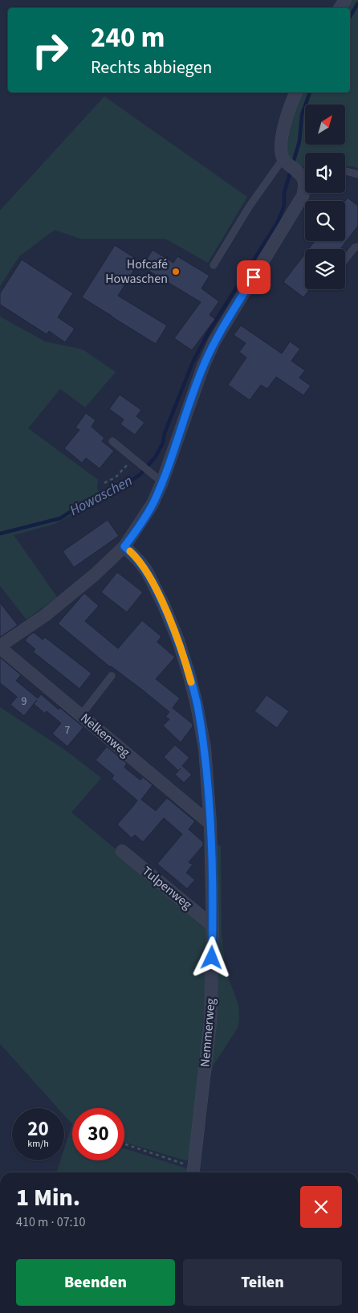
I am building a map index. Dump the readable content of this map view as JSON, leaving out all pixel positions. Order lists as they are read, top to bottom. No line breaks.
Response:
{"streets":{"street":["Nelkenweg","Tulpenweg","Nemmerweg"]},"crossings":[["Nelkenweg","Nemmerweg"],["Tulpenweg","Nemmerweg"]],"water":["Howaschen"],"places":["Hofcafé Howaschen"],"house_numbers":["9","7"],"north":"top right","page":{"turn":["240 m","Rechts abbiegen"],"speed":"20 km/h","limit":"30","heading":["1 Min.","410 m · 07:10"],"buttons":["Beenden","Teilen"]}}
